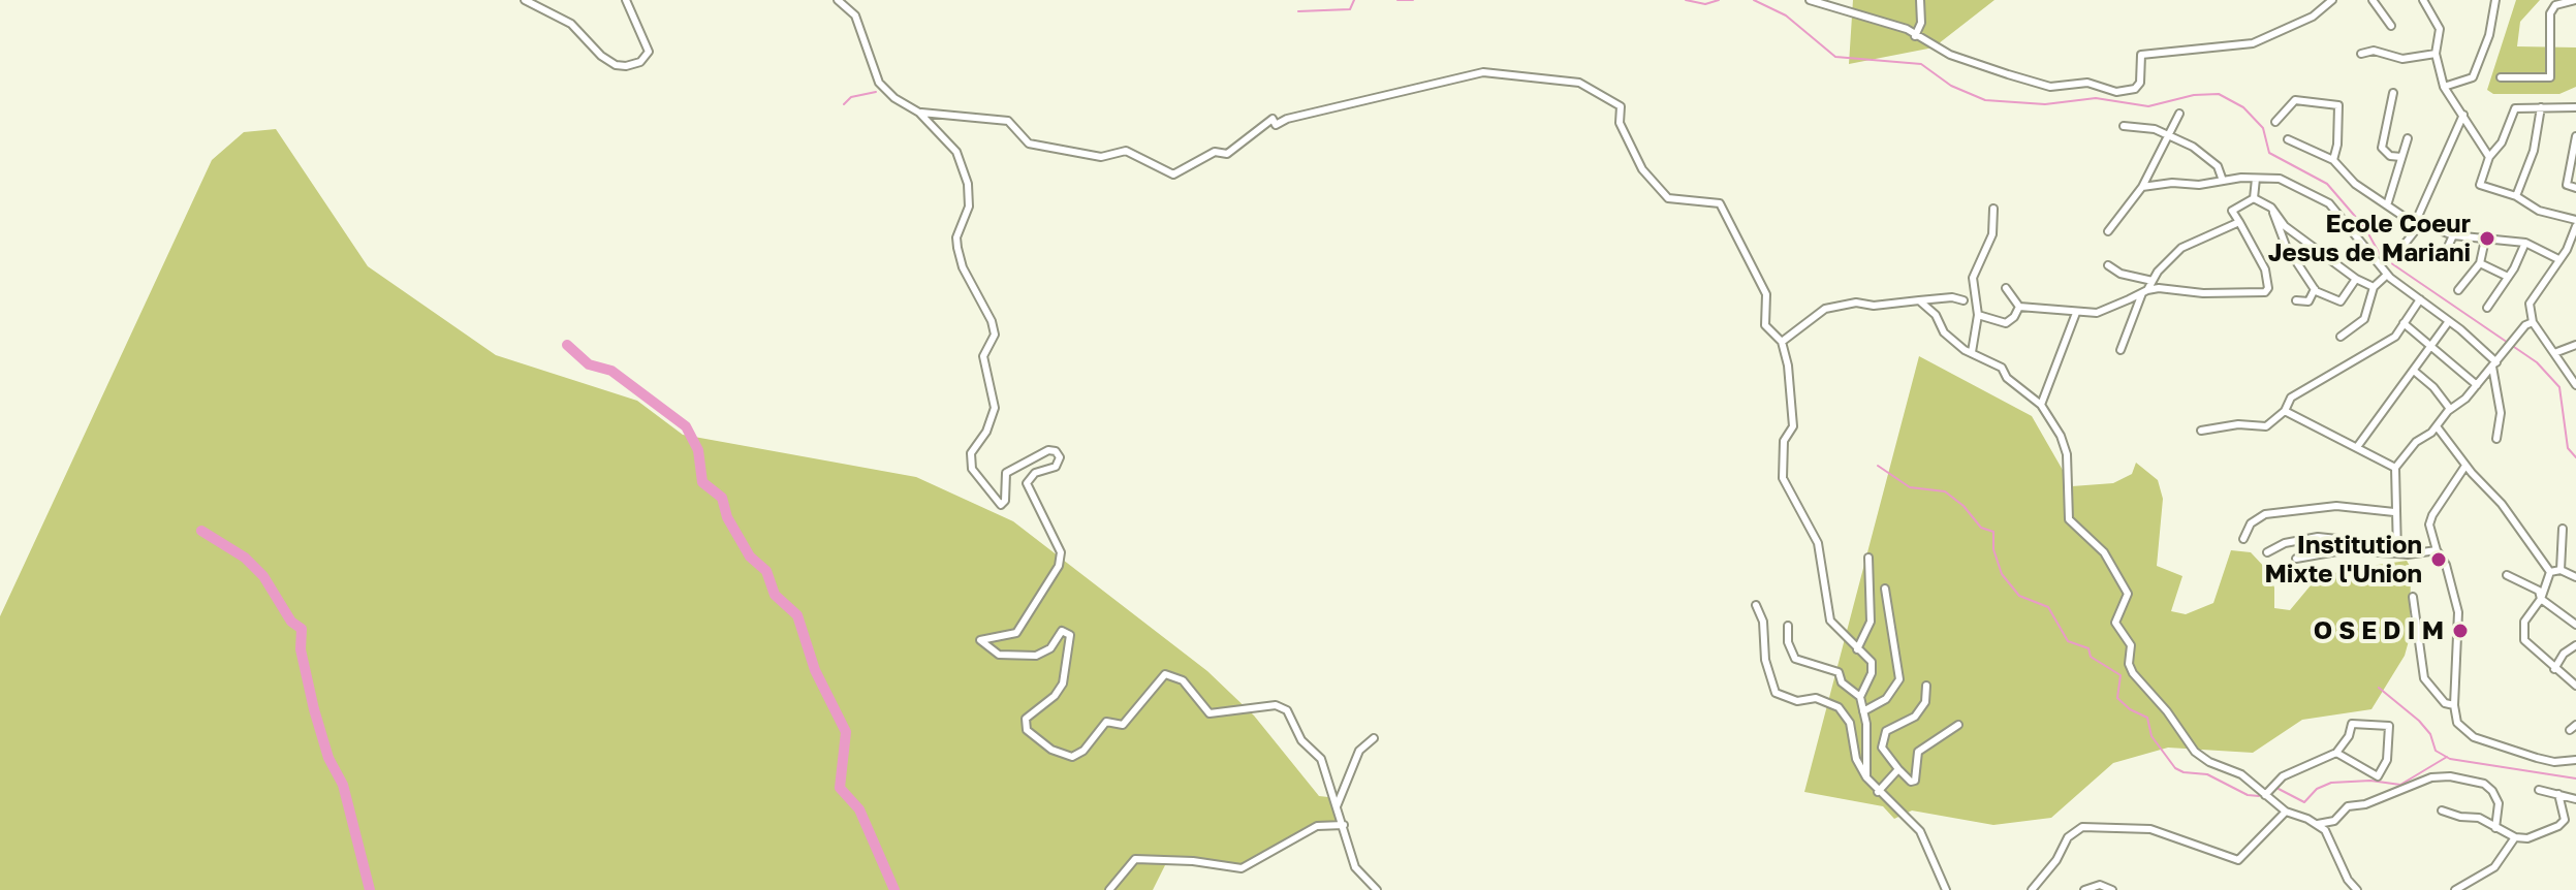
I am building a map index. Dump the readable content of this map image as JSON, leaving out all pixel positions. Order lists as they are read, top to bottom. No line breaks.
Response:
{"places":["Ecole Coeur Jesus de Mariani","Institution Mixte l'Union","O S E D I M"]}
